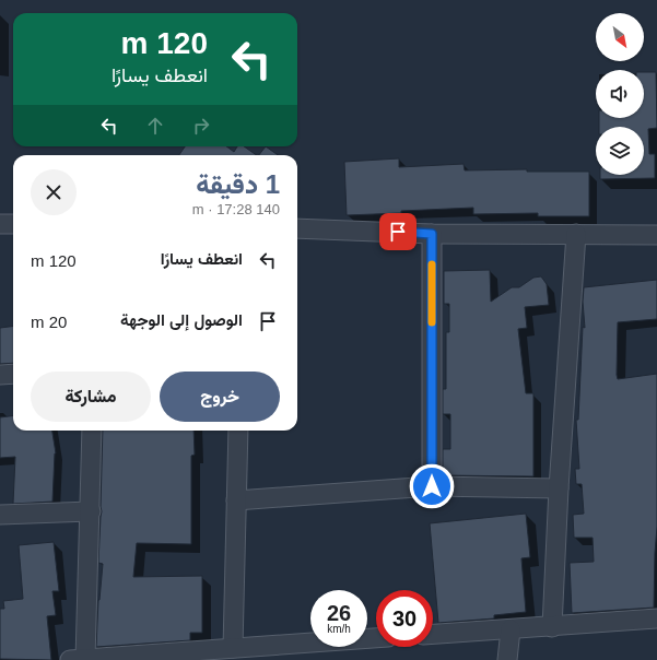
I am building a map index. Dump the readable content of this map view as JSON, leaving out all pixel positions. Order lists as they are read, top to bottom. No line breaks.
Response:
{"north":"bottom right","page":{"turn":["120 m","انعطف يسارًا"],"heading":["1 دقيقة","140 m · 17:28"],"list":[{"name":"انعطف يسارًا","value":"120 m"},{"name":"الوصول إلى الوجهة","value":"20 m"}],"buttons":["خروج","مشاركة"],"speed":"26 km/h","limit":"30"}}
